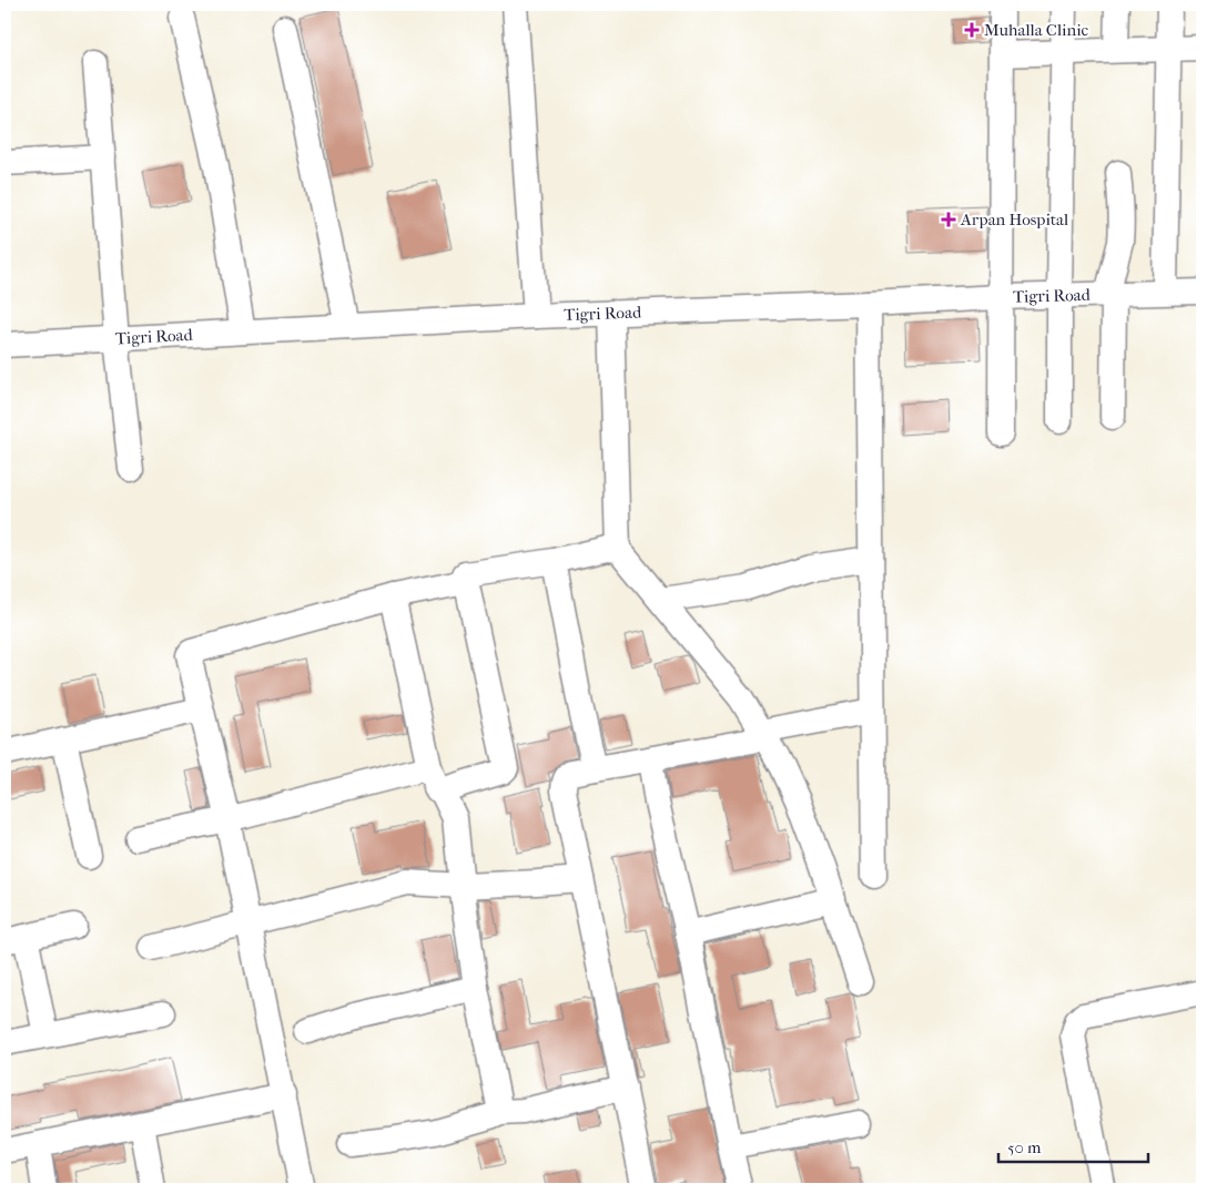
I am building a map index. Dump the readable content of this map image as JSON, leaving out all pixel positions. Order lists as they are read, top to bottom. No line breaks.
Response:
{"streets":{"street":["Tigri Road"]},"places":{"health":["Muhalla Clinic","Arpan Hospital"]},"scale_bar":"50 m"}
